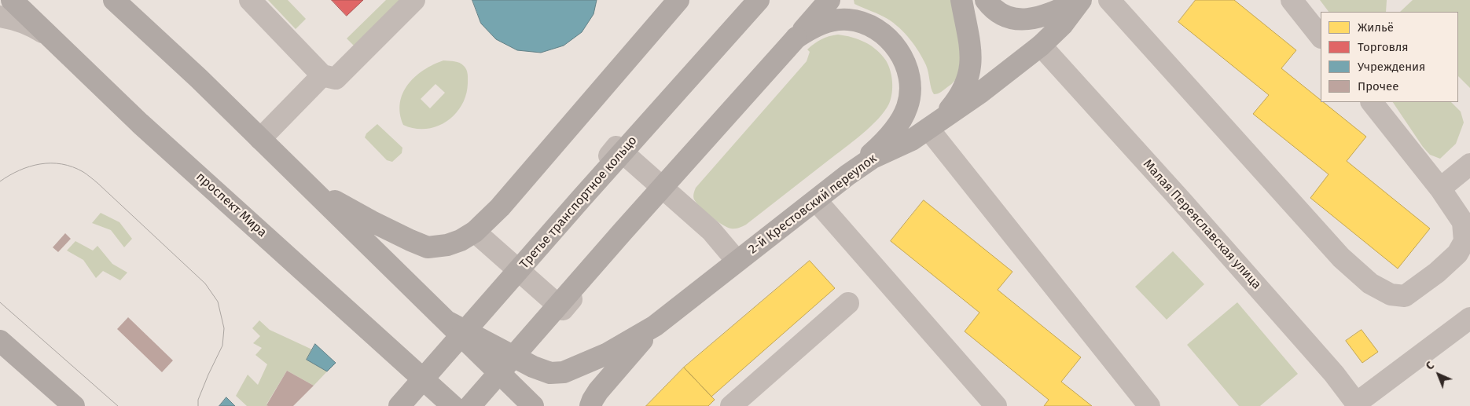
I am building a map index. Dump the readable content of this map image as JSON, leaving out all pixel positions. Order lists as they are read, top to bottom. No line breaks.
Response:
{"streets":{"main road":["Третье транспортное кольцо","2-й Крестовский переулок","проспект Мира"],"street":["Малая Переяславская улица"]},"crossings":[["2-й Крестовский переулок","Малая Переяславская улица"]],"legend":["Жильё","Торговля","Учреждения","Прочее"],"north":"top left"}
